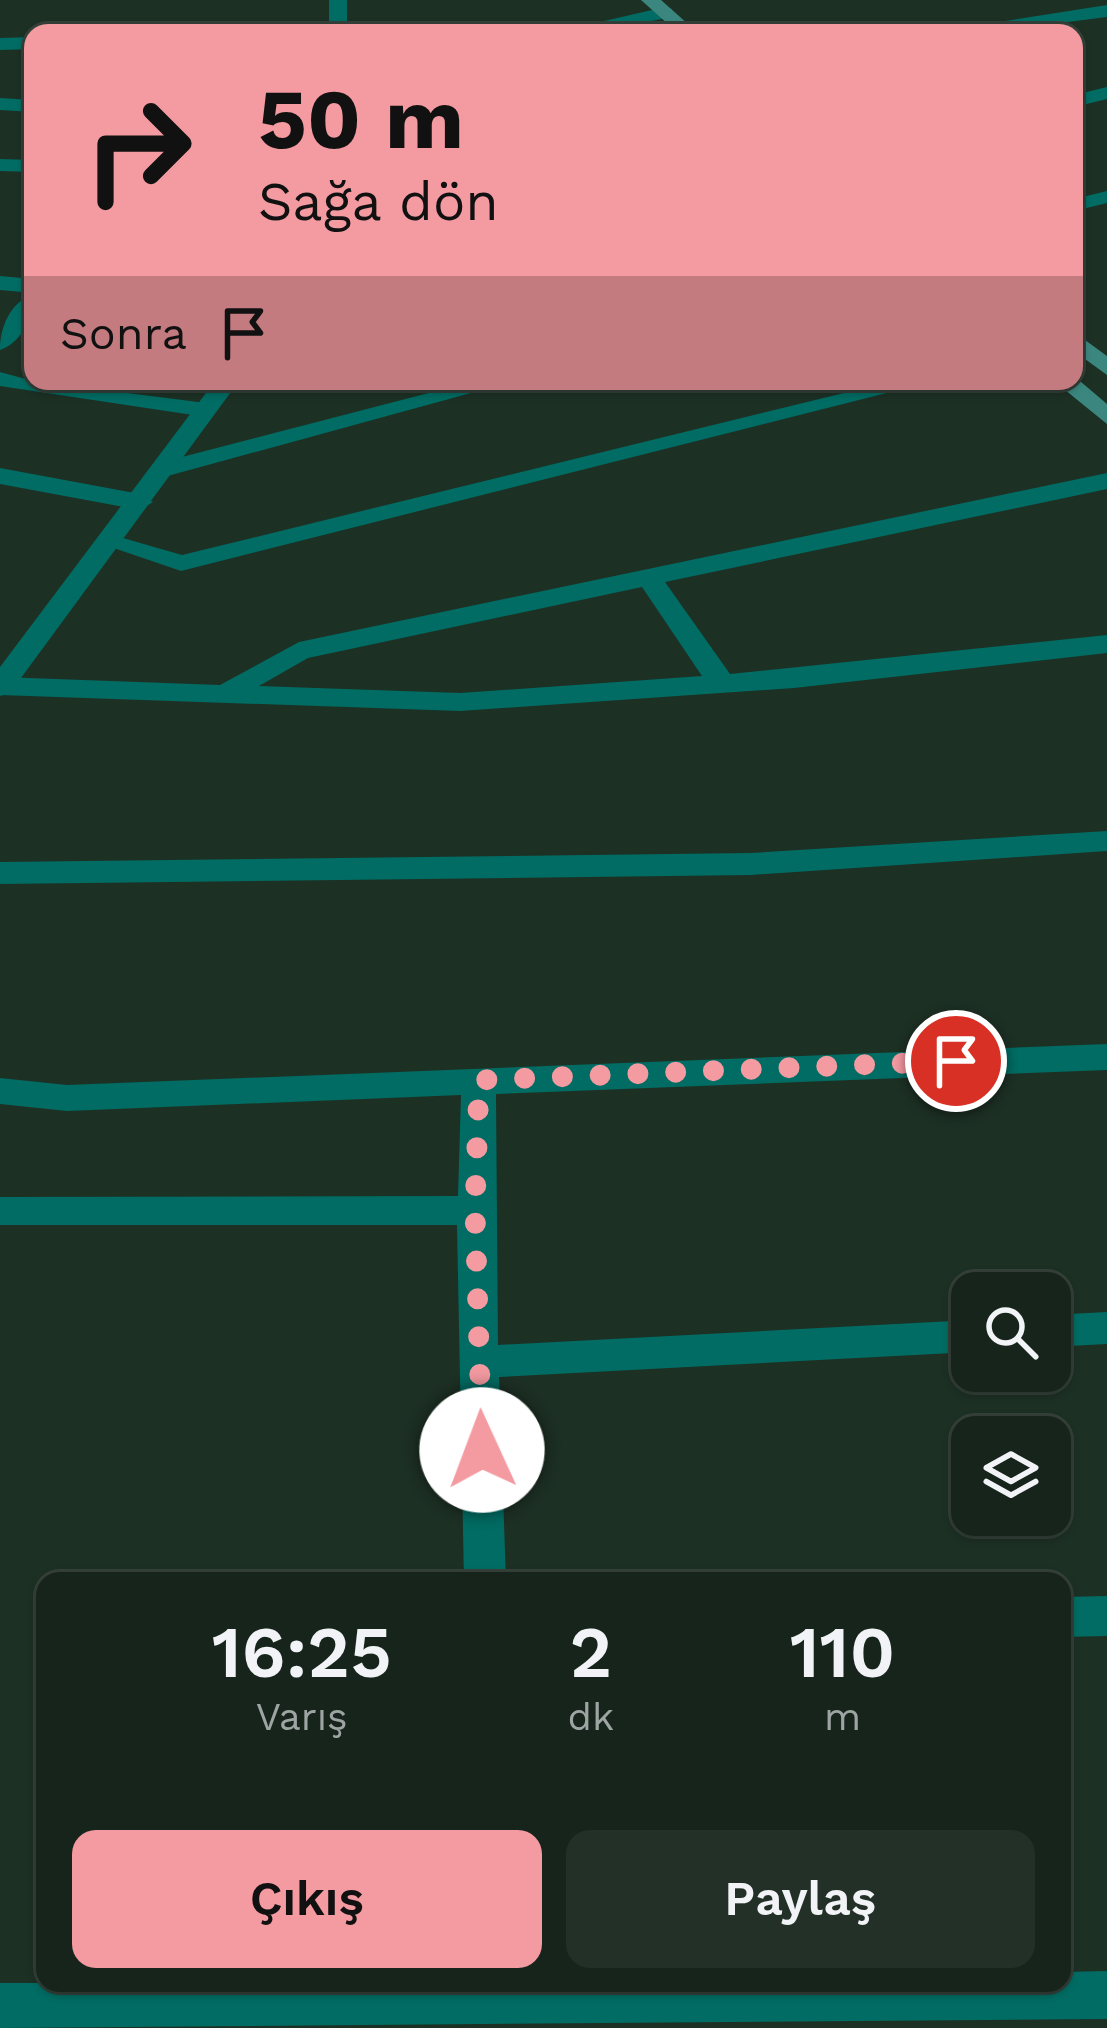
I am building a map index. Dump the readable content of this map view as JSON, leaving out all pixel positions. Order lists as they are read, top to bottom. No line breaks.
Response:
{"page":{"turn":["50 m","Sağa dön"],"then":"Sonra","eta":["16:25","Varış","2","dk","110","m"],"buttons":["Çıkış","Paylaş"]}}
